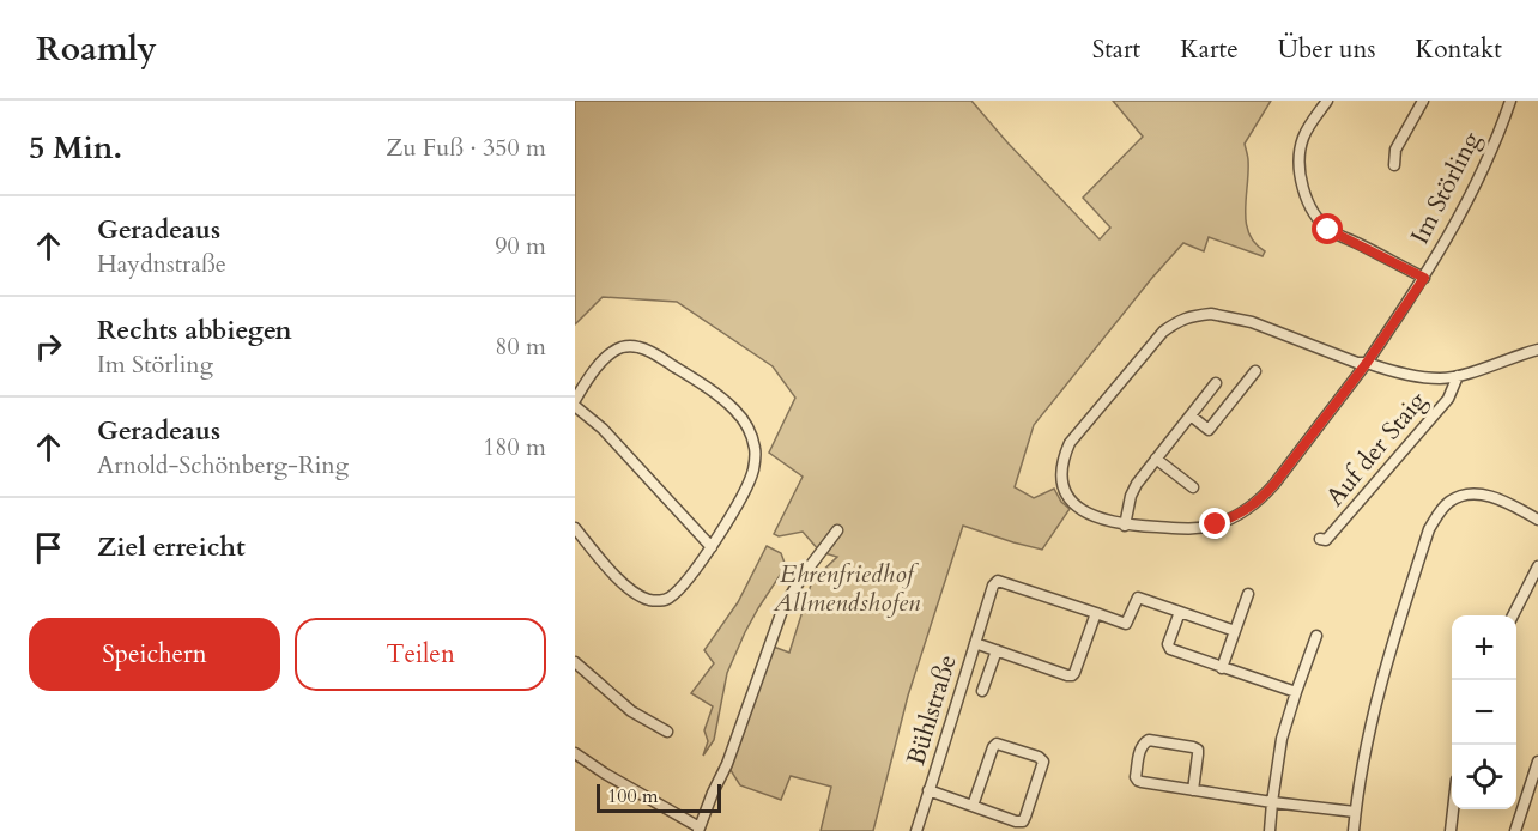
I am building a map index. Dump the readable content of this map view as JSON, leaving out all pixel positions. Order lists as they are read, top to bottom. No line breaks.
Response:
{"streets":{"street":["Im Störling","Auf der Staig","Bühlstraße"]},"crossings":[["Im Störling","Auf der Staig"]],"parks":["Ehrenfriedhof Allmendshofen"],"scale_bar":"100 m","page":{"header":"Roamly","nav":["Start","Karte","Über uns","Kontakt"],"heading":["5 Min.","Zu Fuß · 350 m"],"list":[["Geradeaus","Haydnstraße","90 m"],["Rechts abbiegen","Im Störling","80 m"],["Geradeaus","Arnold-Schönberg-Ring","180 m"],"Ziel erreicht"],"buttons":["Speichern","Teilen"],"map_buttons":["+","−"],"scale":"100 m"}}
